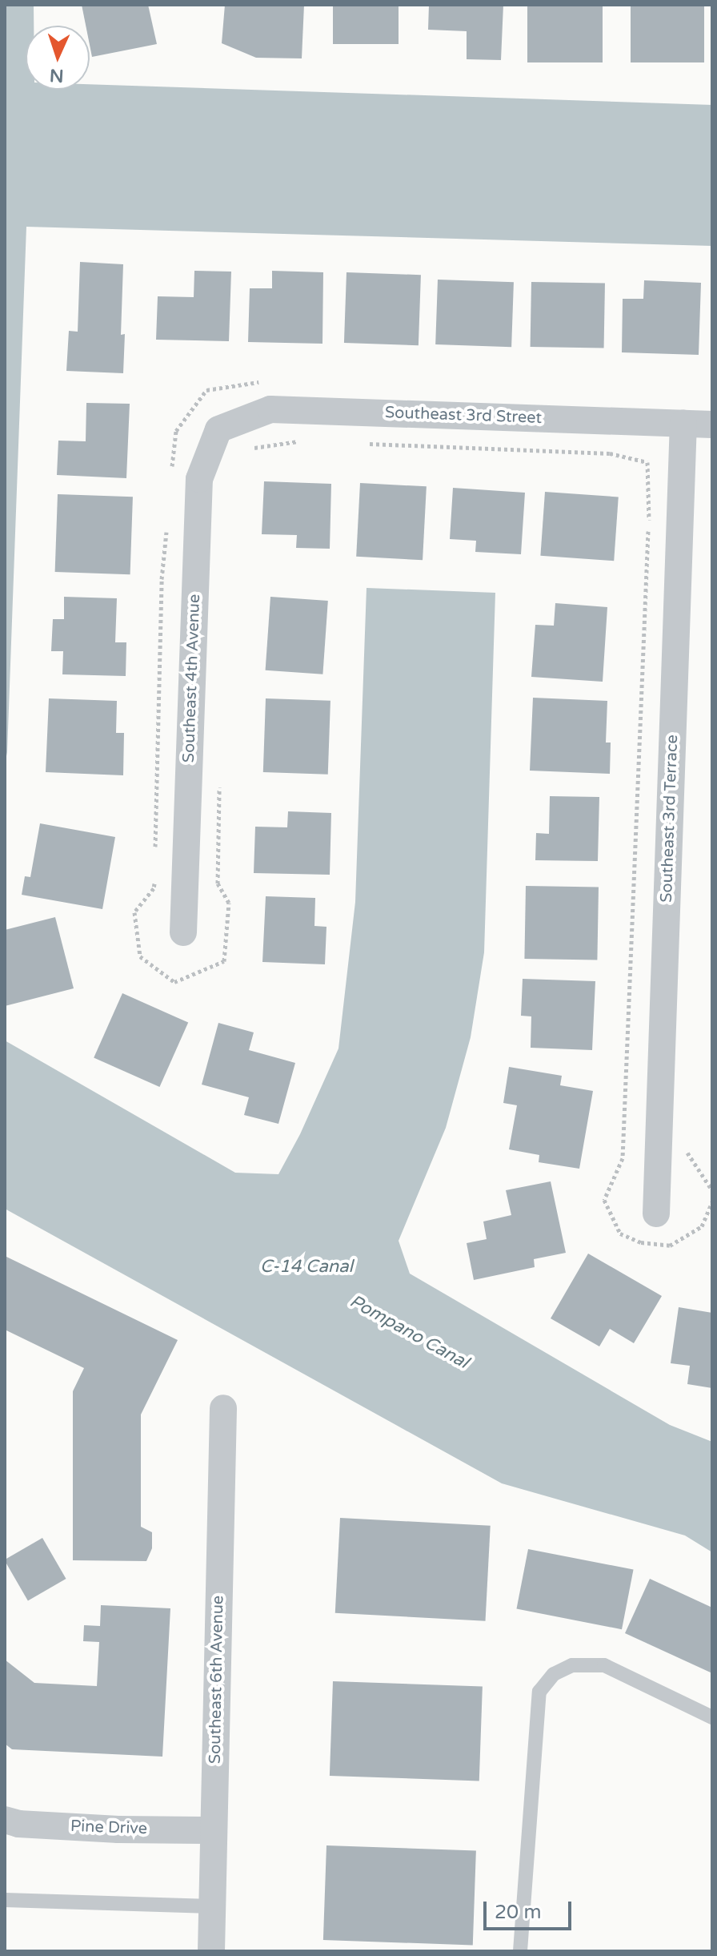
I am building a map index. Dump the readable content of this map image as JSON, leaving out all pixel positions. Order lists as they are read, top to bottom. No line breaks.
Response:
{"streets":{"street":["Southeast 3rd Street","Southeast 4th Avenue","Southeast 3rd Terrace","Southeast 6th Avenue","Pine Drive"]},"crossings":[["Southeast 3rd Street","Southeast 4th Avenue"],["Southeast 3rd Street","Southeast 3rd Terrace"],["Southeast 6th Avenue","Pine Drive"]],"water":["C-14 Canal","Pompano Canal"],"scale_bar":"20 m","north":"bottom"}
